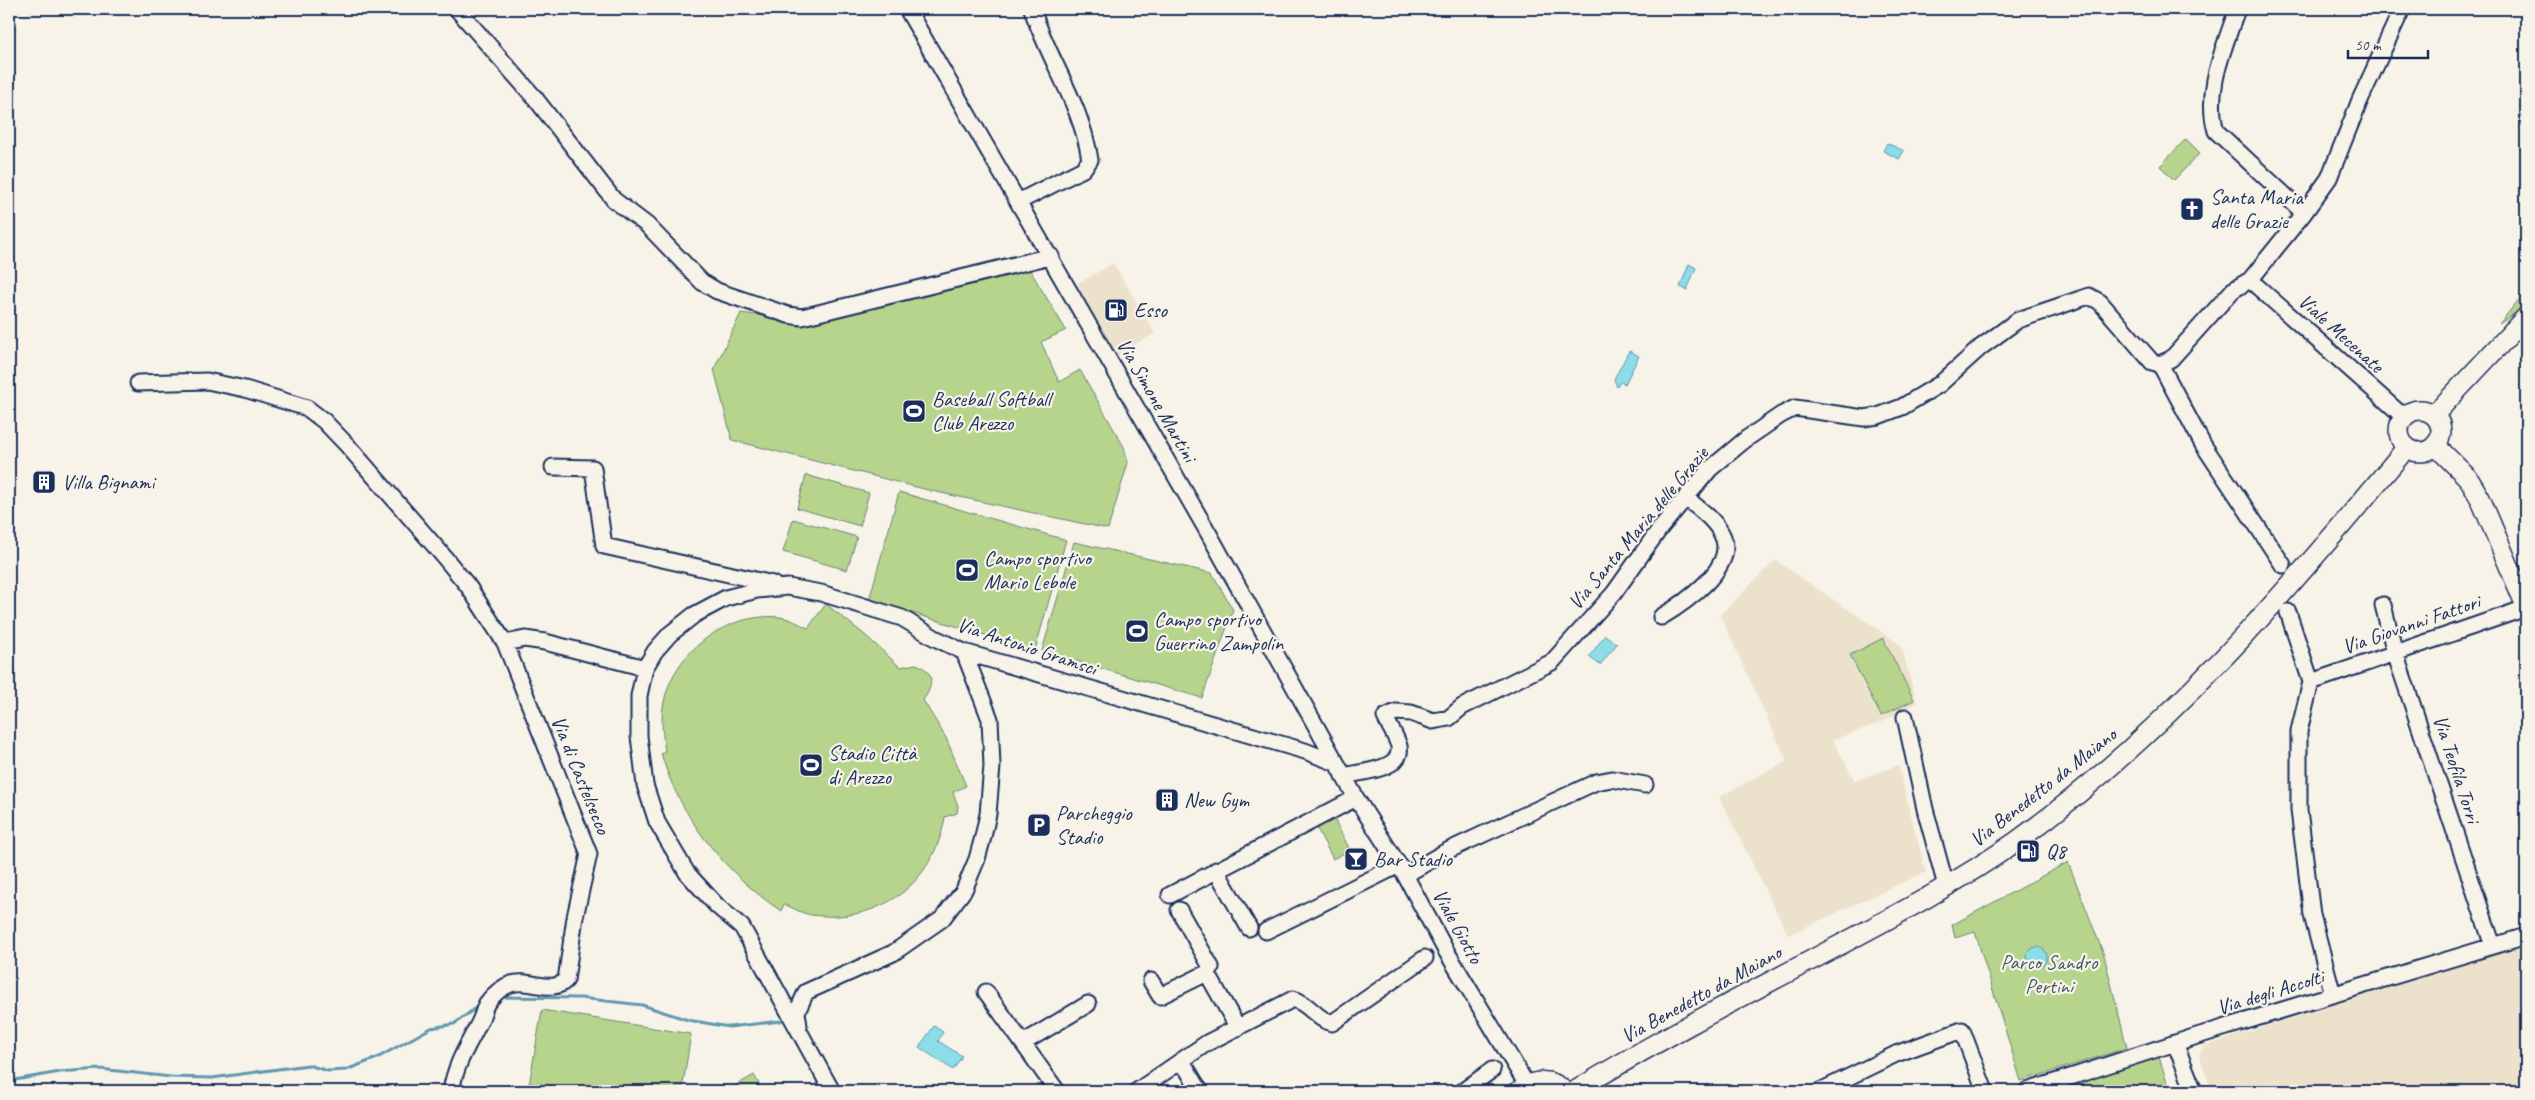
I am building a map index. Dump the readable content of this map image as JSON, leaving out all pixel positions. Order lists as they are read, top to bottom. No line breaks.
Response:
{"streets":{"main road":["Via Benedetto da Maiano"],"street":["Viale Mecenate","Via Simone Martini","Via Santa Maria delle Grazie","Via Giovanni Fattori","Via Antonio Gramsci","Via Teofila Torri","Via di Castelsecco","Viale Giotto","Via degli Accolti"]},"crossings":[["Viale Mecenate","Via Benedetto da Maiano"],["Via Simone Martini","Via Santa Maria delle Grazie"],["Via Simone Martini","Via Antonio Gramsci"],["Via Simone Martini","Viale Giotto"],["Via Santa Maria delle Grazie","Via Antonio Gramsci"],["Via Santa Maria delle Grazie","Viale Giotto"],["Via Giovanni Fattori","Via Teofila Torri"],["Via Antonio Gramsci","Viale Giotto"],["Via Teofila Torri","Via degli Accolti"]],"parks":["Parco Sandro Pertini"],"places":{"church":["Santa Maria delle Grazie"],"fuel station":["Esso","Q8"],"sports":["Baseball Softball Club Arezzo","Campo sportivo Mario Lebole","Campo sportivo Guerrino Zampolin","Stadio Città di Arezzo"],"building":["Villa Bignami","New Gym"],"parking":["Parcheggio Stadio"],"bar":["Bar Stadio"]},"scale_bar":"50 m"}
